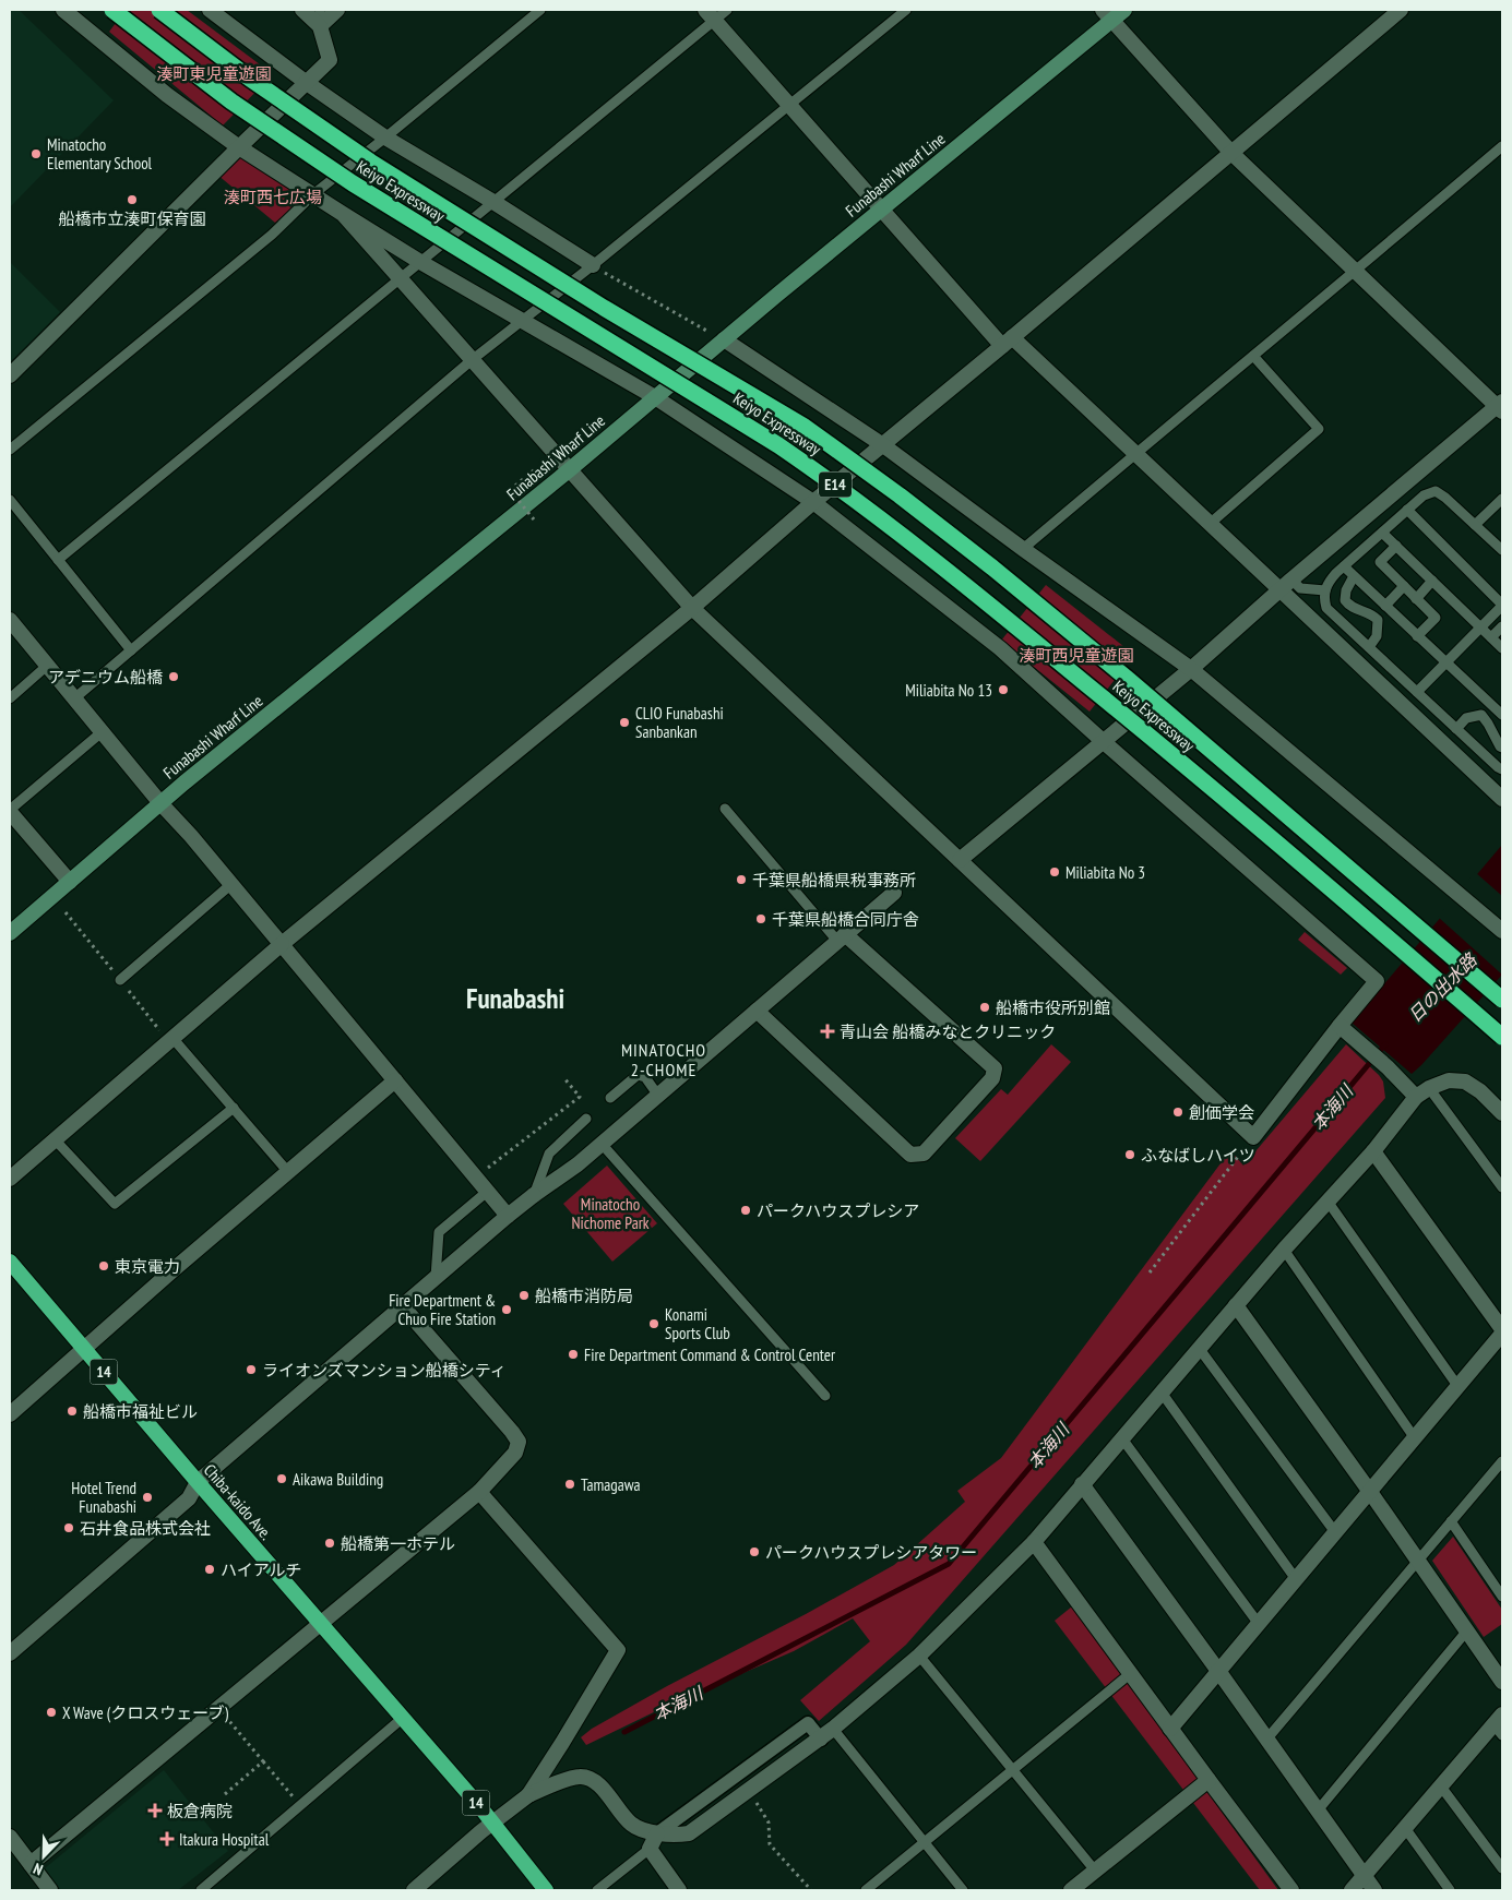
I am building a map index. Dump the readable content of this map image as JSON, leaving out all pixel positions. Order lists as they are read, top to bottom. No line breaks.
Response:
{"streets":{"highway":["Keiyo Expressway","E14","14","Chiba-kaido Ave."],"main road":["Funabashi Wharf Line"]},"districts":["Funabashi","MINATOCHO 2-CHOME"],"water":["日の出水路","本海川"],"parks":["湊町東児童遊園","湊町西七広場","湊町西児童遊園","Minatocho Nichome Park"],"places":{"other":["Minatocho Elementary School","船橋市立湊町保育園","アデニウム船橋","Miliabita No 13","CLIO Funabashi Sanbankan","Miliabita No 3","千葉県船橋県税事務所","千葉県船橋合同庁舎","船橋市役所別館","創価学会","ふなばしハイツ","パークハウスプレシア","東京電力","船橋市消防局","Fire Department & Chuo Fire Station","Konami Sports Club","Fire Department Command & Control Center","ライオンズマンション船橋シティ","船橋市福祉ビル","Aikawa Building","Tamagawa","Hotel Trend Funabashi","石井食品株式会社","船橋第一ホテル","パークハウスプレシアタワー","ハイアルチ","X Wave (クロスウェーブ)"],"health":["青山会 船橋みなとクリニック","板倉病院","Itakura Hospital"]},"north":"bottom left"}
